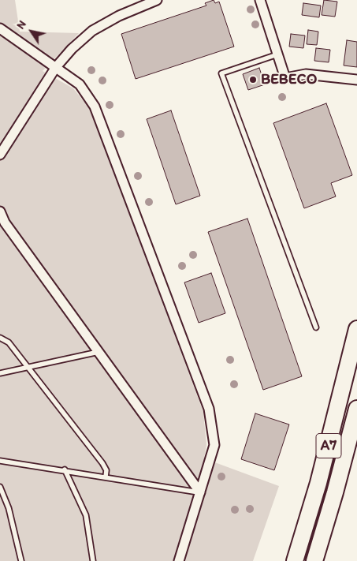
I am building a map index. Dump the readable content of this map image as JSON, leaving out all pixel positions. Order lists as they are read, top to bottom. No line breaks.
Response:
{"streets":{"highway":["A7"]},"places":["BEBECO"],"north":"top left"}
